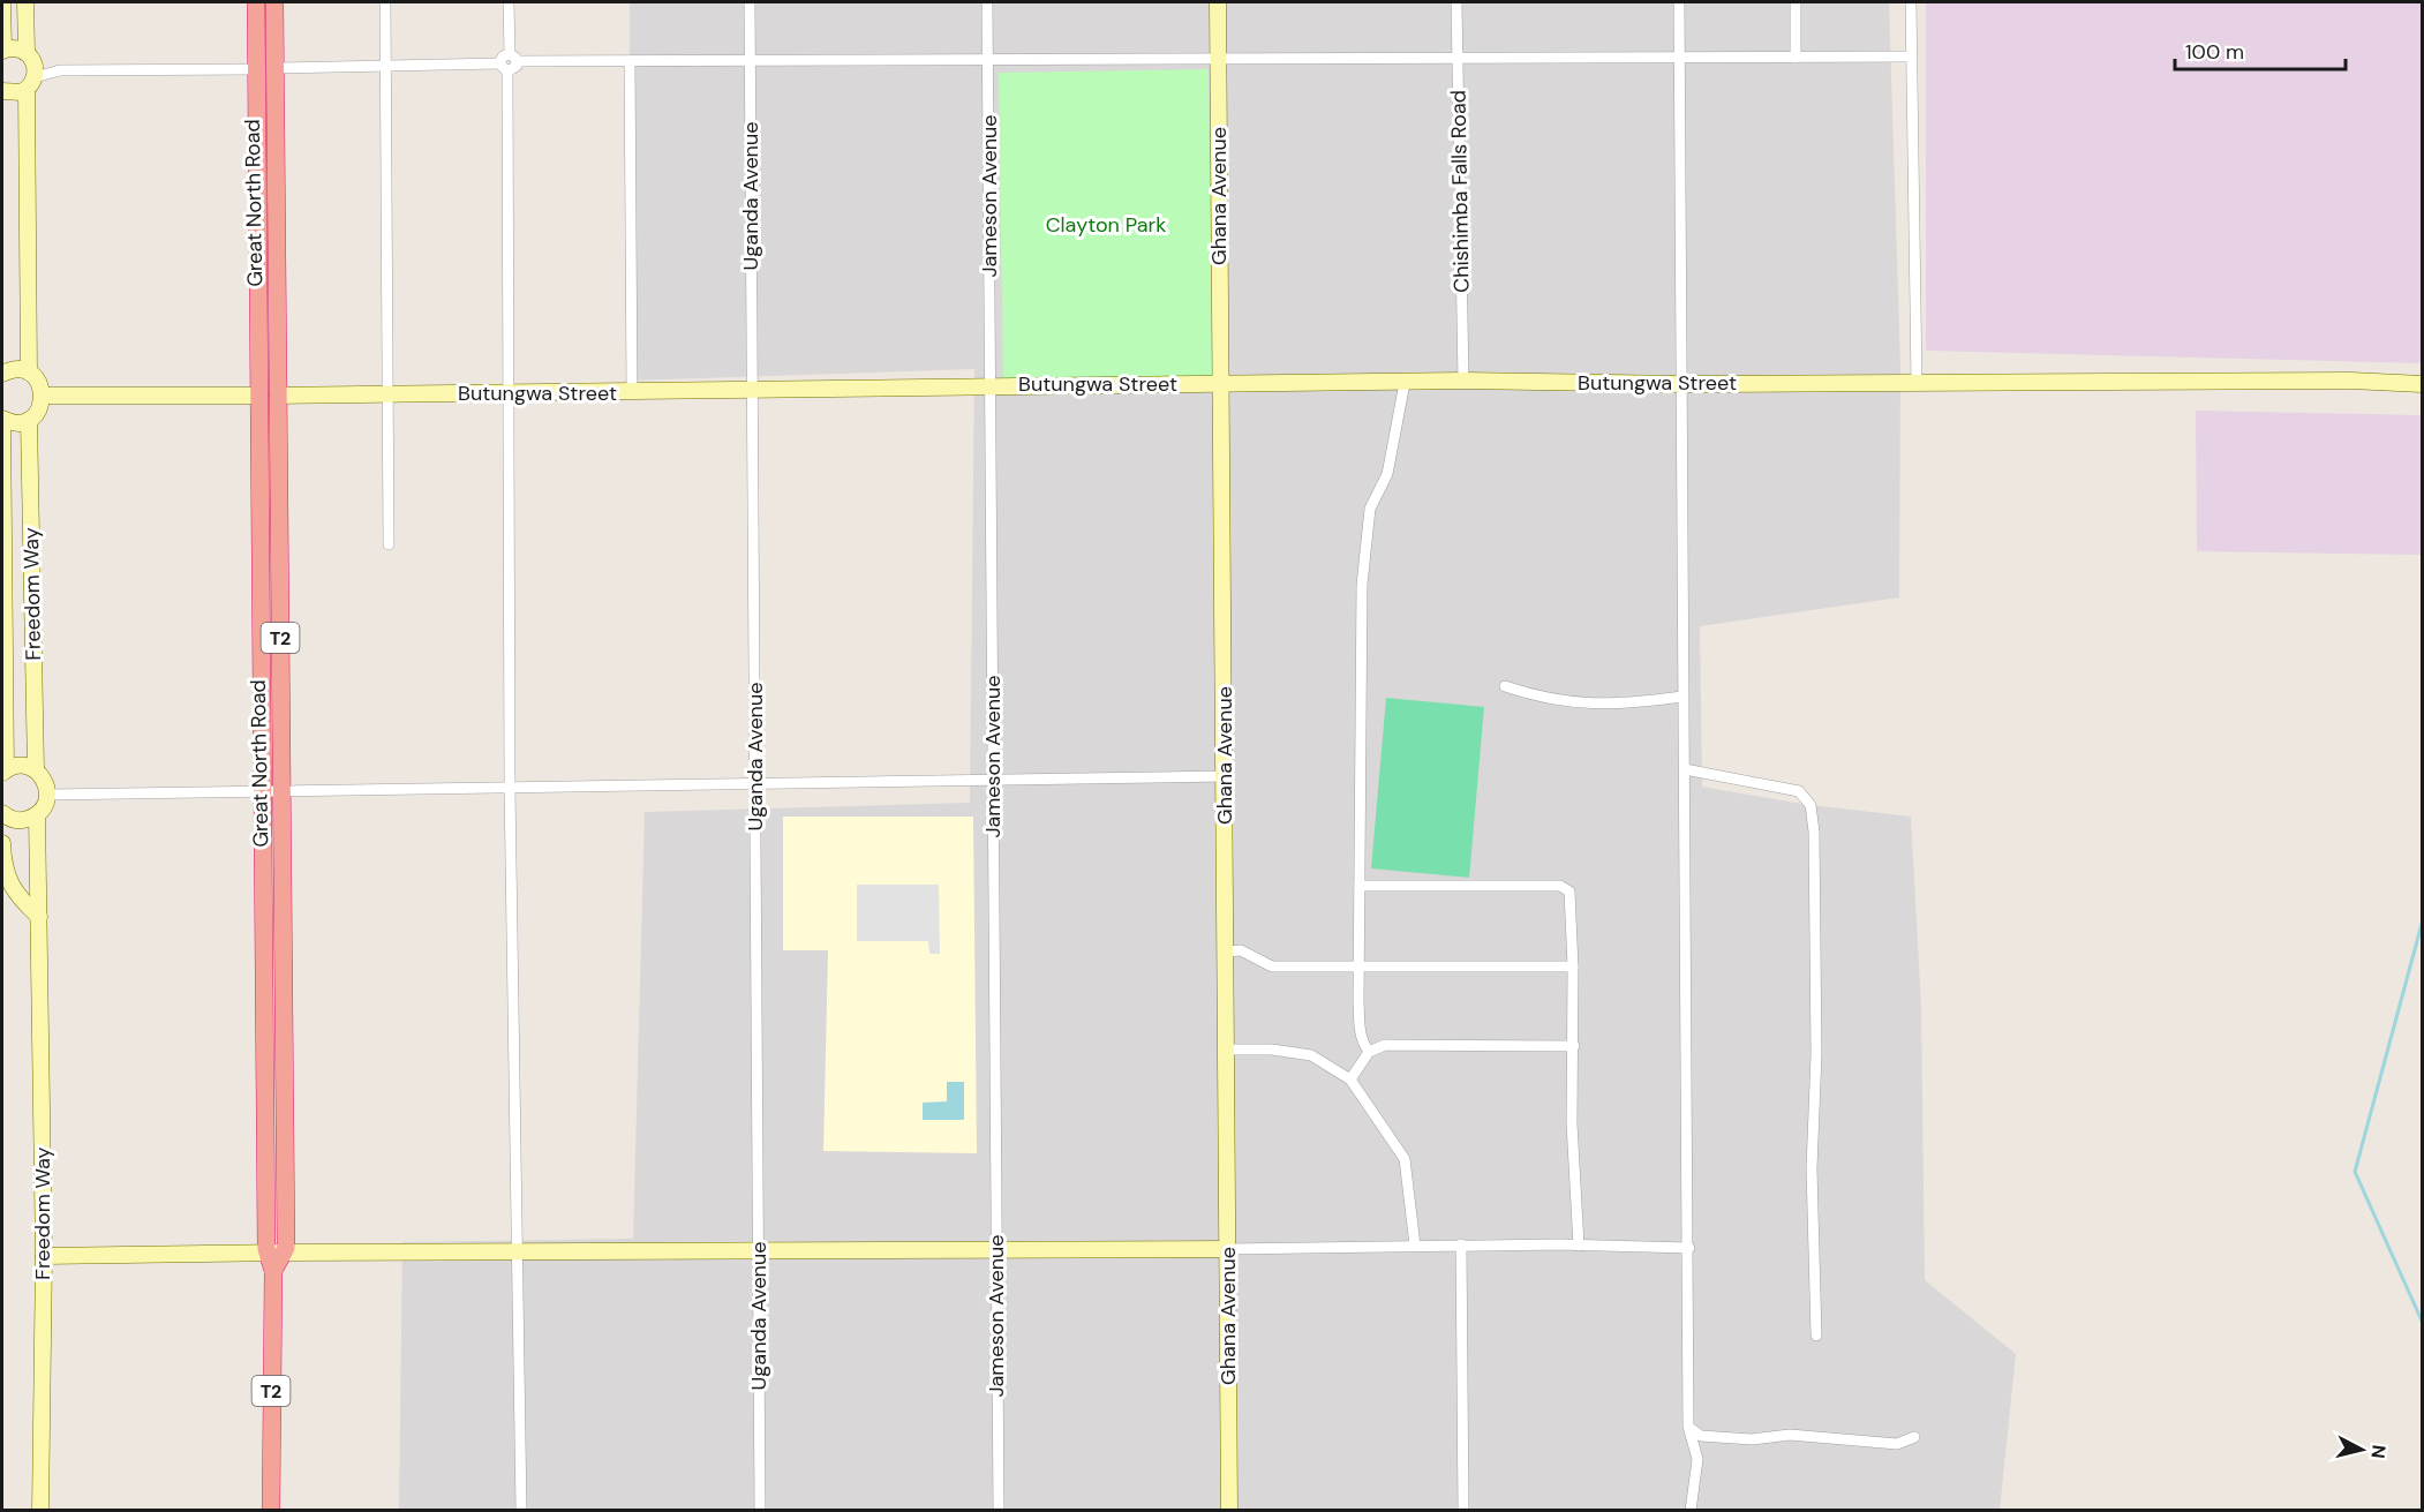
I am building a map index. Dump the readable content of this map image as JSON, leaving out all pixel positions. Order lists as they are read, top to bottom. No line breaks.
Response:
{"streets":{"highway":["Great North Road","T2"],"main road":["Ghana Avenue","Butungwa Street","Freedom Way"],"street":["Chishimba Falls Road","Uganda Avenue","Jameson Avenue"]},"crossings":[["Chishimba Falls Road","Butungwa Street"],["Uganda Avenue","Butungwa Street"],["Jameson Avenue","Butungwa Street"],["Ghana Avenue","Butungwa Street"],["Great North Road","Butungwa Street"]],"parks":["Clayton Park"],"scale_bar":"100 m","north":"right"}
